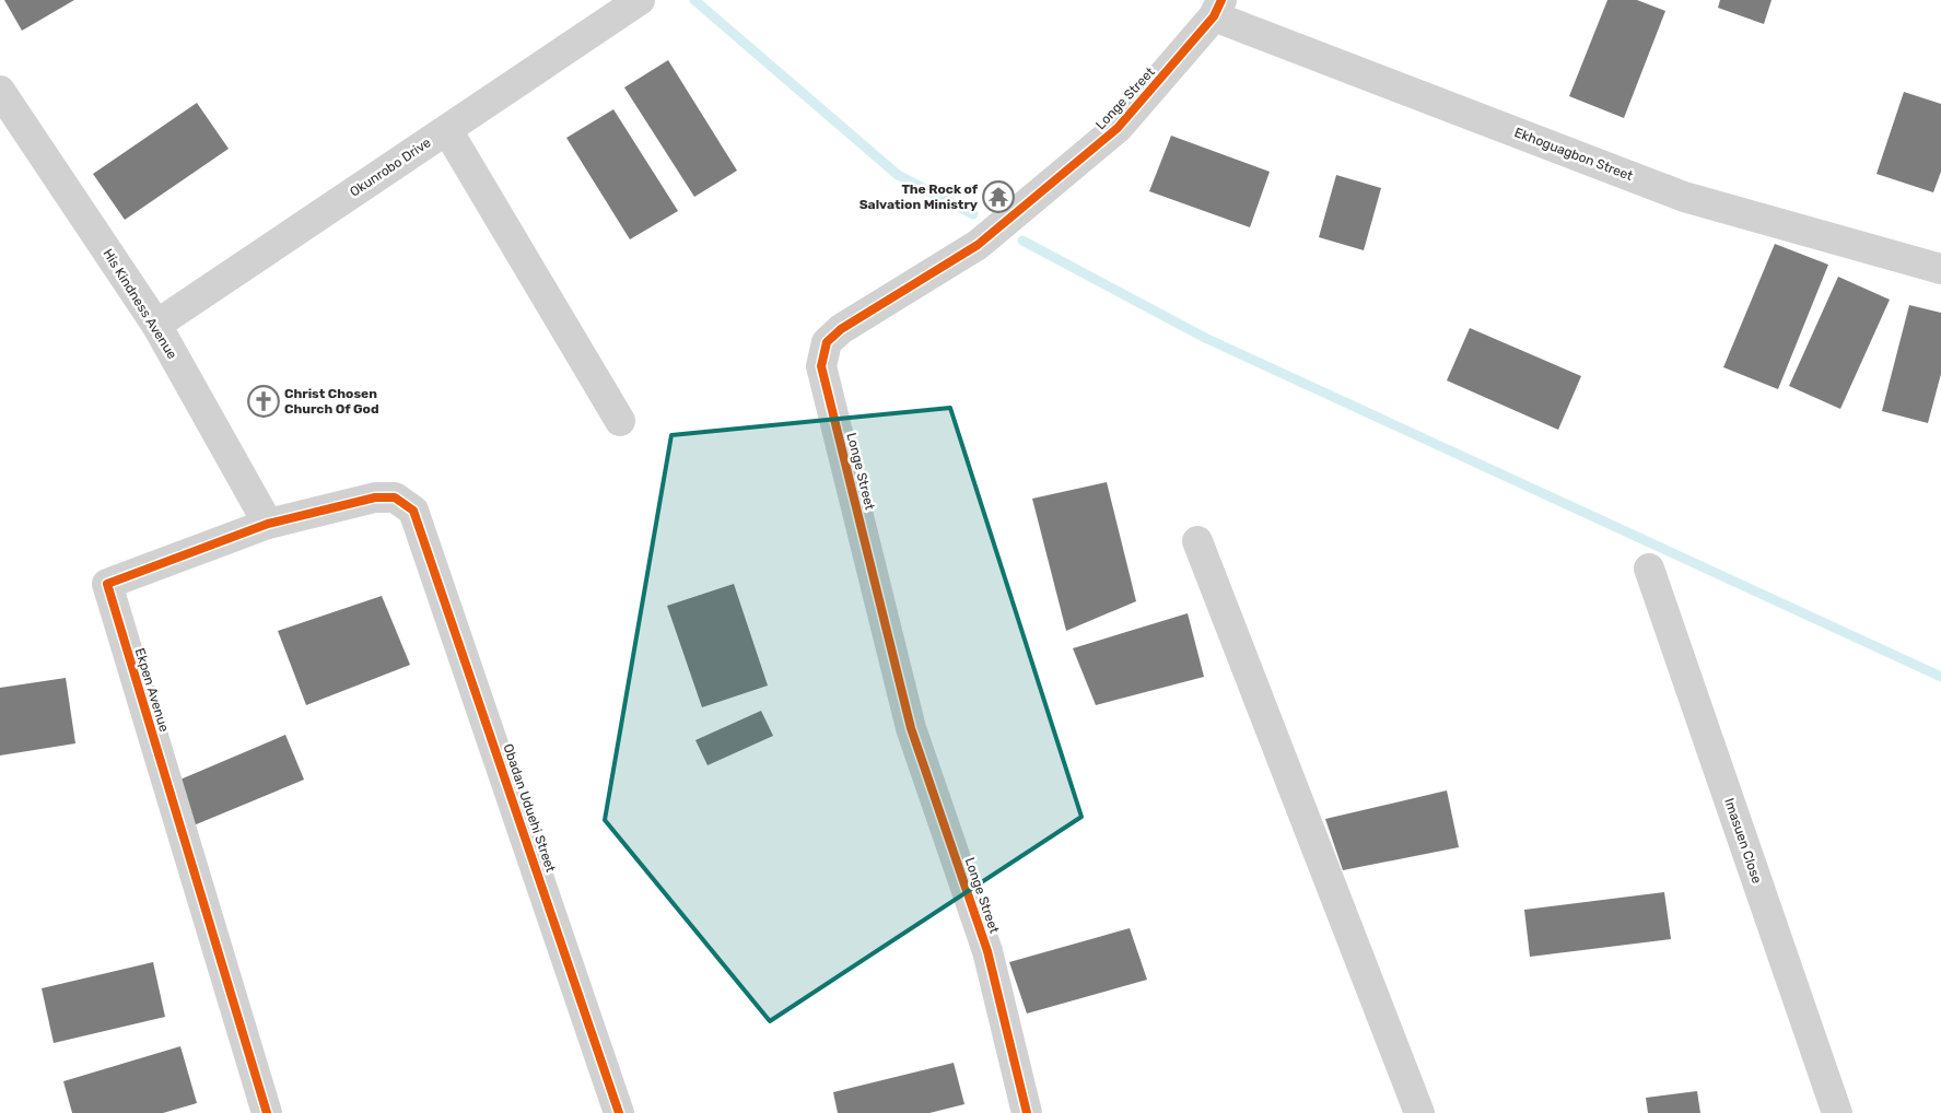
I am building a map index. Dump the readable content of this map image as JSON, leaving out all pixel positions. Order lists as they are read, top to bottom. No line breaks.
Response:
{"streets":{"street":["Longe Street","Ekhoguagbon Street","Okunrobo Drive","His Kindness Avenue","Ekpen Avenue","Obadan Uduehi Street","Imasuen Close"]},"crossings":[["Longe Street","Ekhoguagbon Street"],["Okunrobo Drive","His Kindness Avenue"],["His Kindness Avenue","Ekpen Avenue"],["Ekpen Avenue","Obadan Uduehi Street"]],"places":{"temple":["The Rock of Salvation Ministry"],"church":["Christ Chosen Church Of God"]}}
